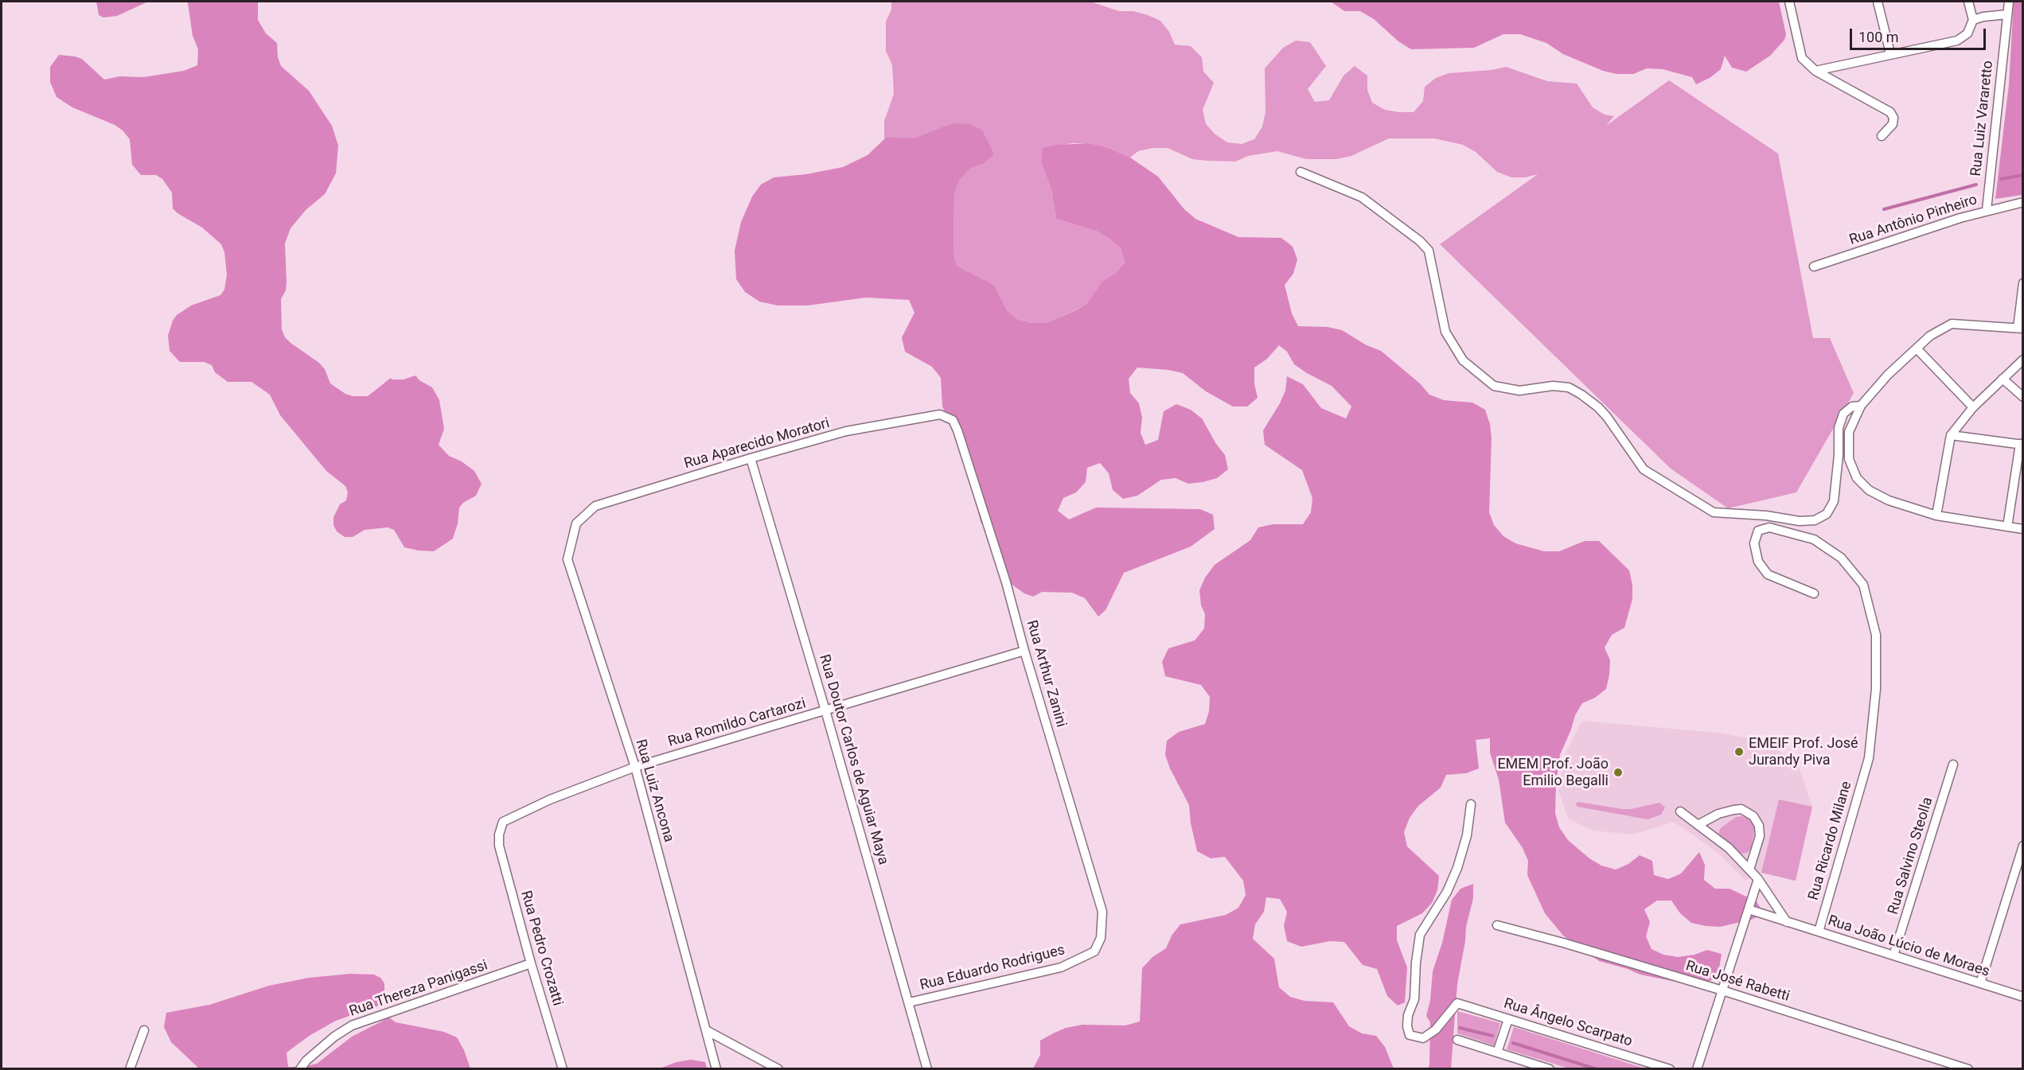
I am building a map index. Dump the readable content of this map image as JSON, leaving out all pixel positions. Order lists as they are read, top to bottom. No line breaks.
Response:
{"streets":{"street":["Rua Luiz Vararetto","Rua Antônio Pinheiro","Rua Aparecido Moratori","Rua Arthur Zanini","Rua Romildo Cartarozi","Rua Doutor Carlos de Aguiar Maya","Rua Luiz Ancona","Rua Ricardo Milane","Rua Salvino Steolla","Rua João Lúcio de Moraes","Rua Pedro Crozatti","Rua Eduardo Rodrigues","Rua José Rabetti","Rua Thereza Panigassi","Rua Ângelo Scarpato"]},"crossings":[["Rua Luiz Vararetto","Rua Antônio Pinheiro"],["Rua Aparecido Moratori","Rua Arthur Zanini"],["Rua Aparecido Moratori","Rua Doutor Carlos de Aguiar Maya"],["Rua Aparecido Moratori","Rua Luiz Ancona"],["Rua Arthur Zanini","Rua Romildo Cartarozi"],["Rua Arthur Zanini","Rua Eduardo Rodrigues"],["Rua Romildo Cartarozi","Rua Doutor Carlos de Aguiar Maya"],["Rua Romildo Cartarozi","Rua Luiz Ancona"],["Rua Romildo Cartarozi","Rua Pedro Crozatti"],["Rua Doutor Carlos de Aguiar Maya","Rua Eduardo Rodrigues"],["Rua Ricardo Milane","Rua João Lúcio de Moraes"],["Rua Salvino Steolla","Rua João Lúcio de Moraes"],["Rua Pedro Crozatti","Rua Thereza Panigassi"]],"places":["EMEIF Prof. José Jurandy Piva","EMEM Prof. João Emilio Begalli"],"scale_bar":"100 m"}
